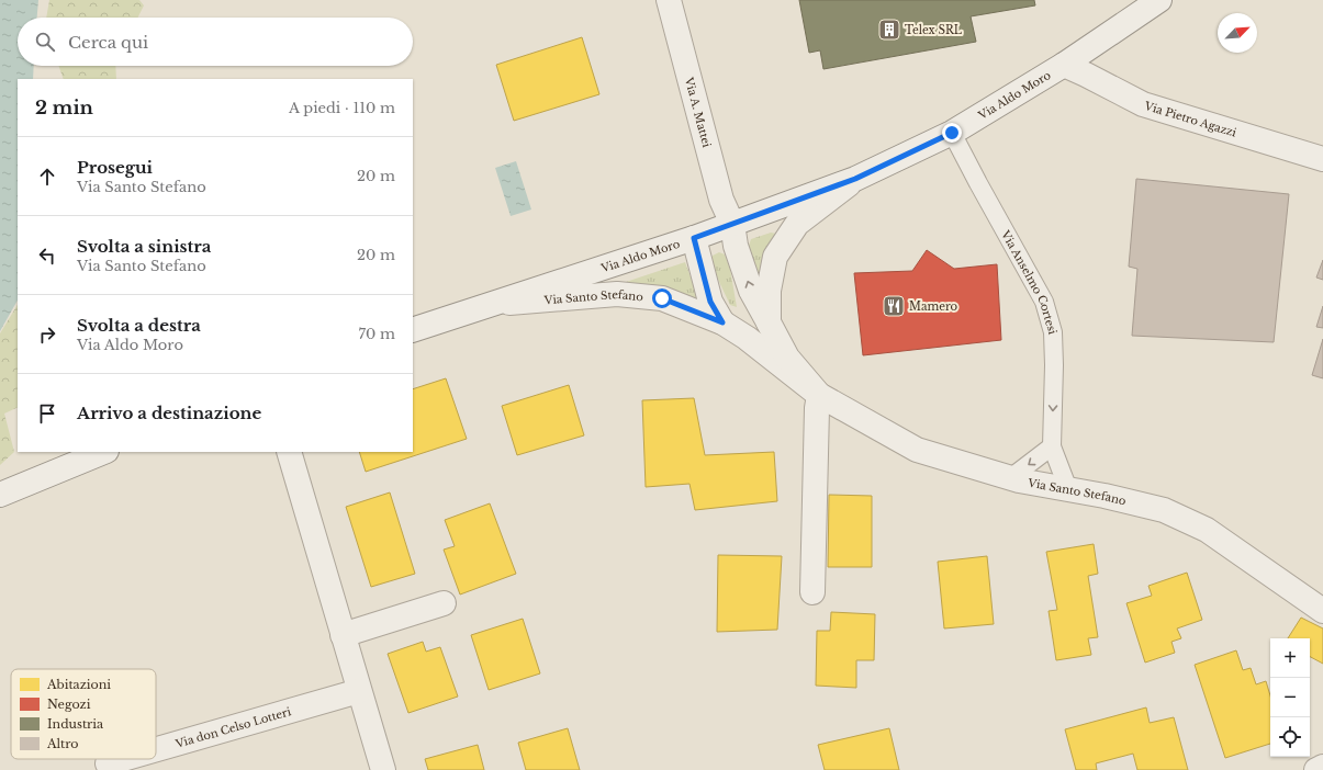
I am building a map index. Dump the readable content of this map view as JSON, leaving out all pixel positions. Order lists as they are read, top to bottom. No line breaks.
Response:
{"streets":{"street":["Via Aldo Moro","Via A. Mattei","Via Pietro Agazzi","Via Santo Stefano","Via don Celso Lotteri"],"lane":["Via Anselmo Cortesi"]},"crossings":[["Via Aldo Moro","Via A. Mattei"],["Via Aldo Moro","Via Pietro Agazzi"],["Via Aldo Moro","Via Anselmo Cortesi"],["Via Aldo Moro","Via Santo Stefano"],["Via A. Mattei","Via Santo Stefano"],["Via Anselmo Cortesi","Via Santo Stefano"]],"one_way":["Via Anselmo Cortesi"],"places":{"building":["Telex SRL"],"restaurant":["Mamero"]},"legend":["Abitazioni","Negozi","Industria","Altro"],"north":"top right","page":{"search":"Cerca qui","heading":["2 min","A piedi · 110 m"],"list":[["Prosegui","Via Santo Stefano","20 m"],["Svolta a sinistra","Via Santo Stefano","20 m"],["Svolta a destra","Via Aldo Moro","70 m"],"Arrivo a destinazione"],"map_buttons":["+","−"]}}
